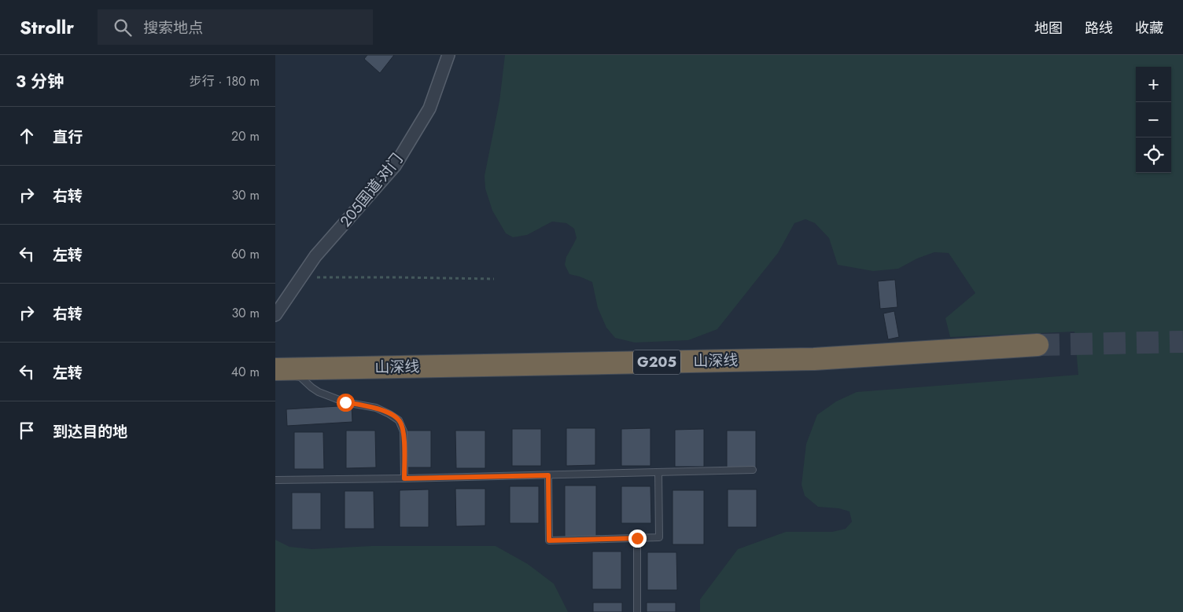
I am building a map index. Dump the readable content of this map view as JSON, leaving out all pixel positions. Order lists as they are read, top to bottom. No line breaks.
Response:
{"streets":{"highway":["山深线","G205"],"street":["205国道-对门"]},"page":{"header":"Strollr","search":"搜索地点","nav":["地图","路线","收藏"],"heading":["3 分钟","步行 · 180 m"],"map_buttons":["+","−"],"list":[["直行","20 m"],["右转","30 m"],["左转","60 m"],["右转","30 m"],["左转","40 m"],"到达目的地"]}}
